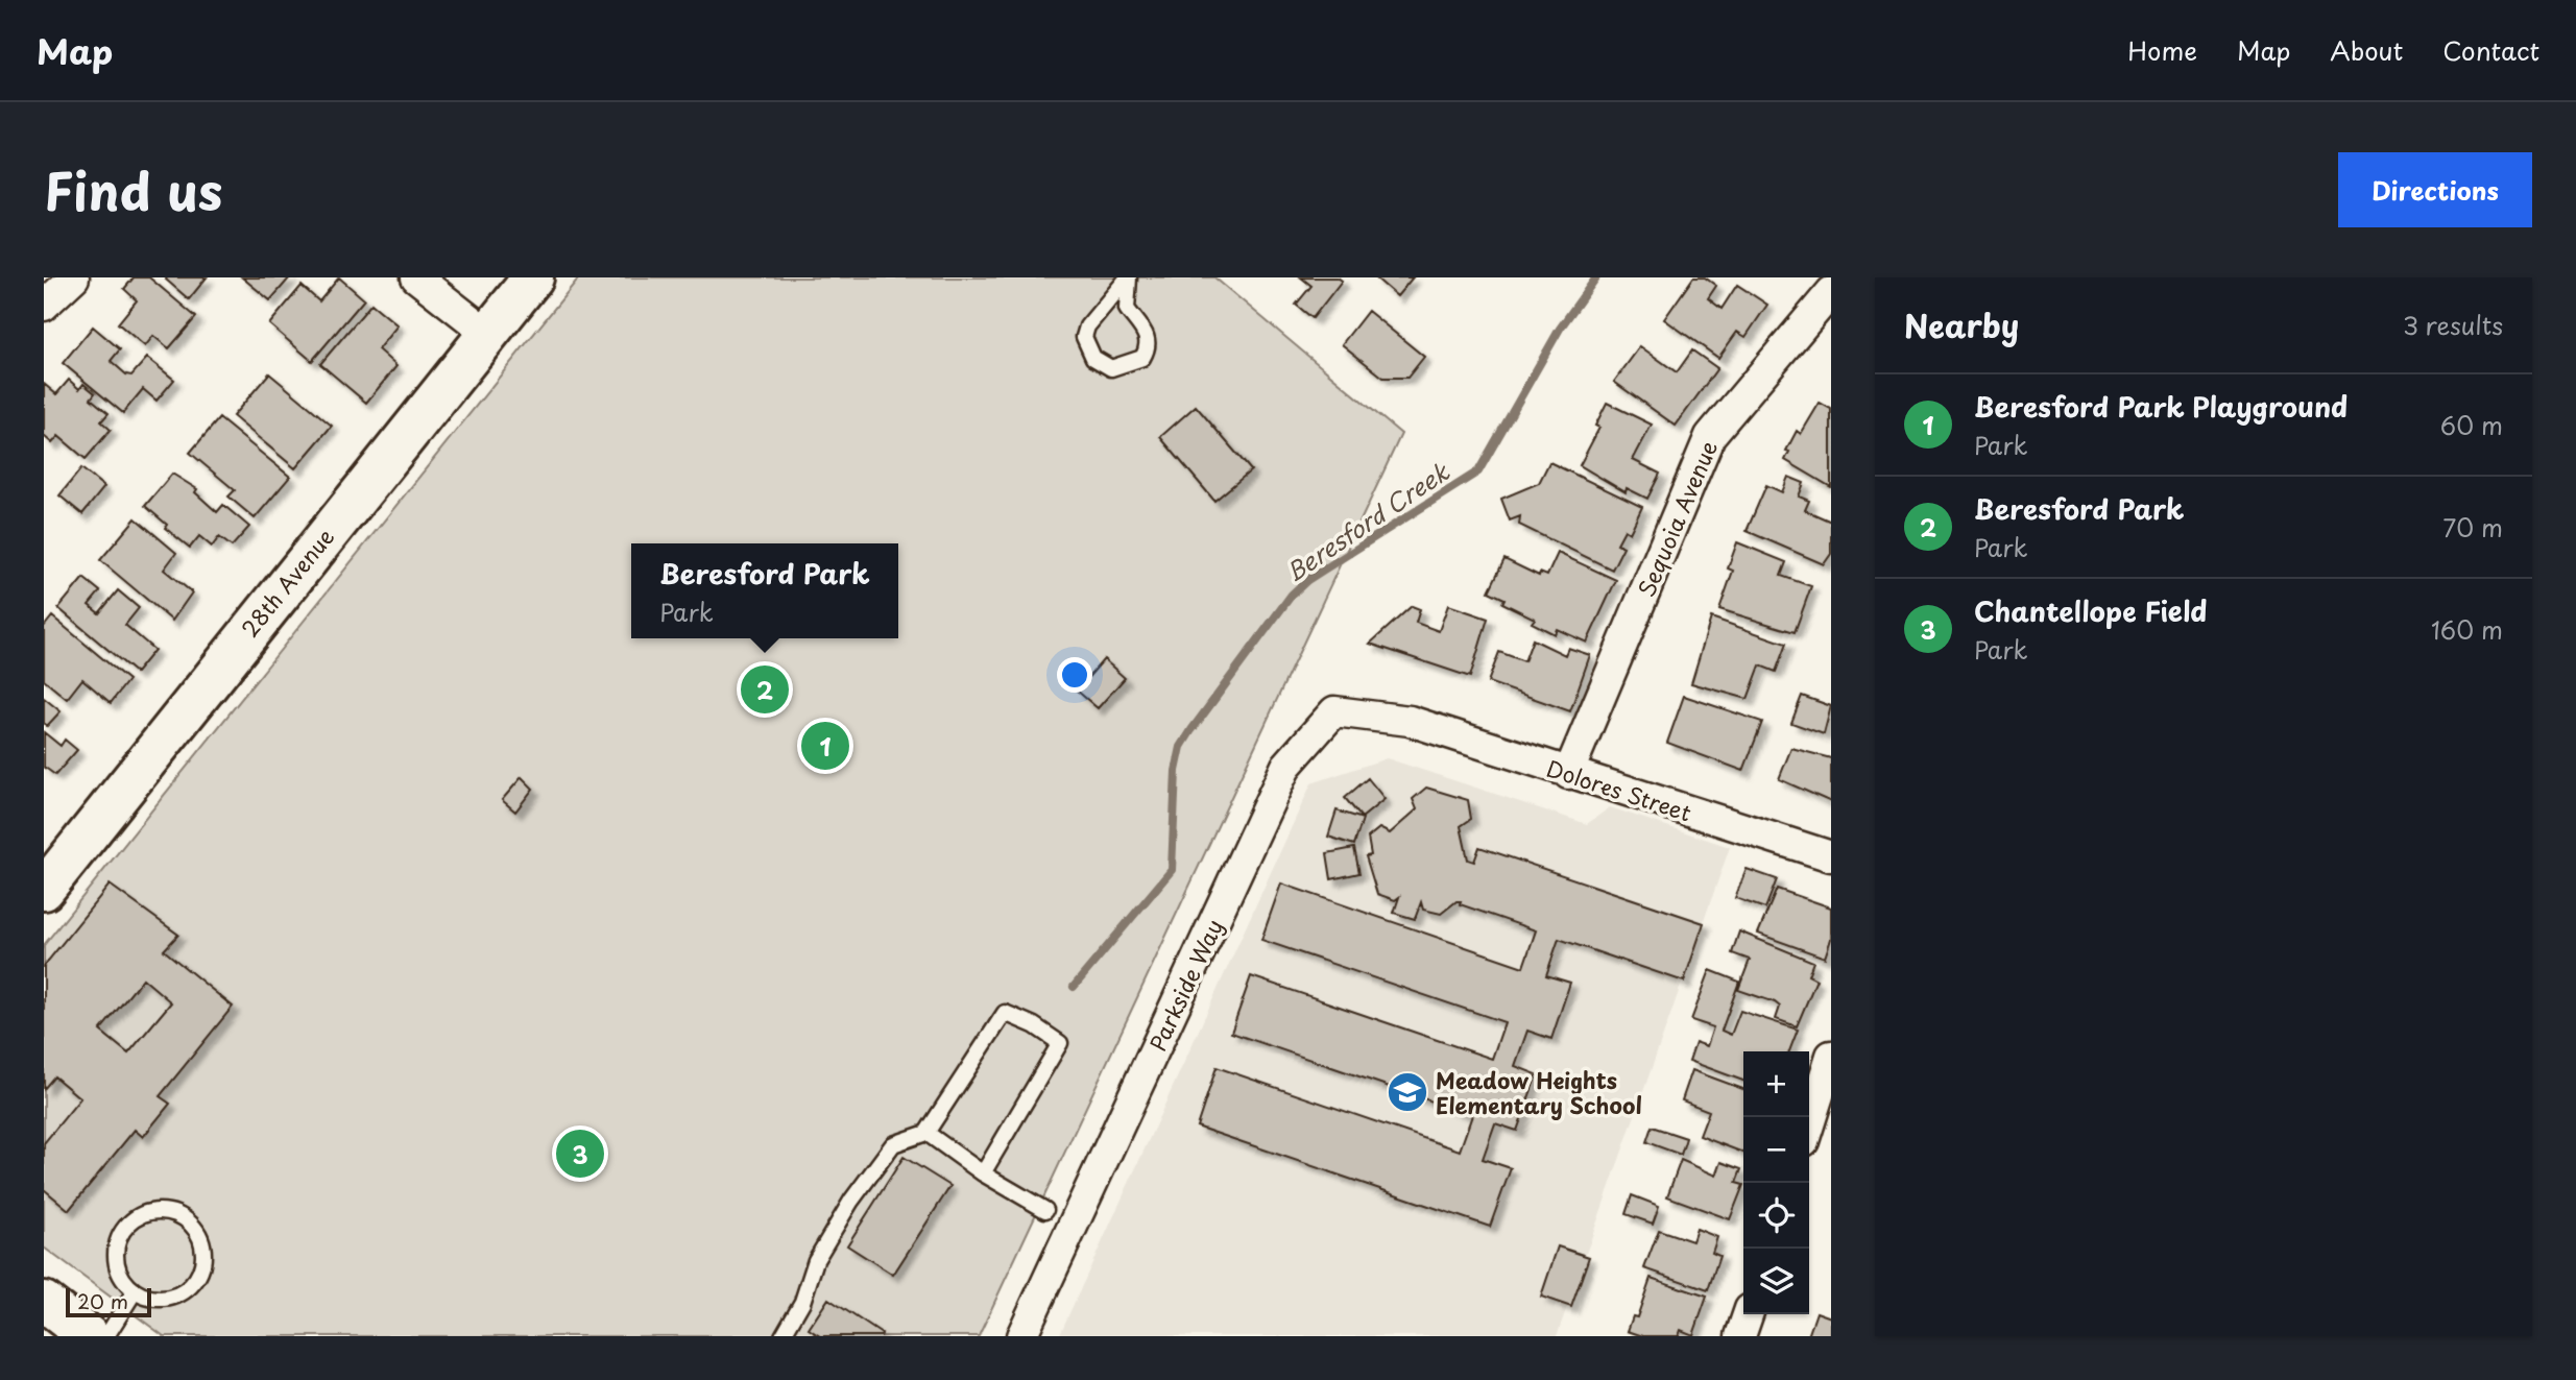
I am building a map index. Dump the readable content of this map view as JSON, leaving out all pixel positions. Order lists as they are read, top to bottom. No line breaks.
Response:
{"streets":{"street":["Sequoia Avenue","28th Avenue","Dolores Street","Parkside Way"]},"crossings":[["Sequoia Avenue","Dolores Street"],["Dolores Street","Parkside Way"]],"water":["Beresford Creek"],"places":{"school or university":["Meadow Heights Elementary School"]},"scale_bar":"20 m","page":{"header":"Map","nav":["Home","Map","About","Contact"],"title":"Find us","buttons":"Directions","heading":["Nearby","3 results"],"list":[{"mark":"1","name":"Beresford Park Playground","note":"Park","value":"60 m"},{"mark":"2","name":"Beresford Park","note":"Park","value":"70 m"},{"mark":"3","name":"Chantellope Field","note":"Park","value":"160 m"}],"popup":["Beresford Park","Park"],"pins":["2","1","3"],"map_buttons":["+","−"],"scale":"20 m"}}
